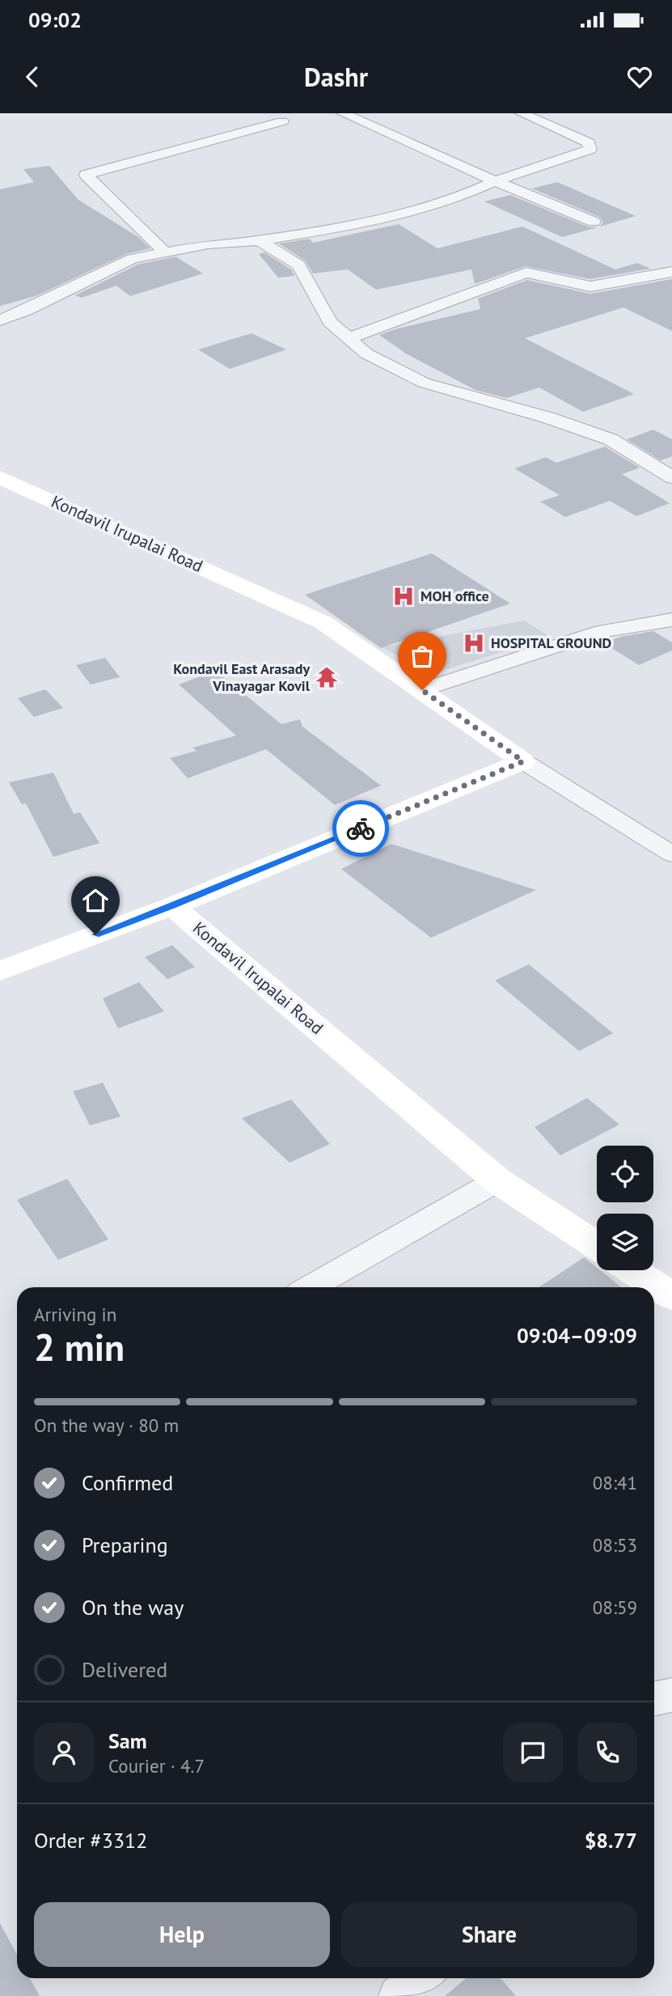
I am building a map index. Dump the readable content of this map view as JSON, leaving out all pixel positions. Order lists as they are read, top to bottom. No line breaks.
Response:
{"streets":{"street":["Kondavil Irupalai Road"]},"places":{"hospital":["MOH office","HOSPITAL GROUND"],"temple":["Kondavil East Arasady Vinayagar Kovil"]},"page":{"status":"09:02","header":"Dashr","heading":["2 min","Arriving in","09:04–09:09"],"panel":["Sam","Courier · 4.7","Order #3312","$8.77"],"bar":"On the way · 80 m","list":[["Confirmed","08:41"],["Preparing","08:53"],["On the way","08:59"],"Delivered"],"buttons":["Help","Share"]}}
